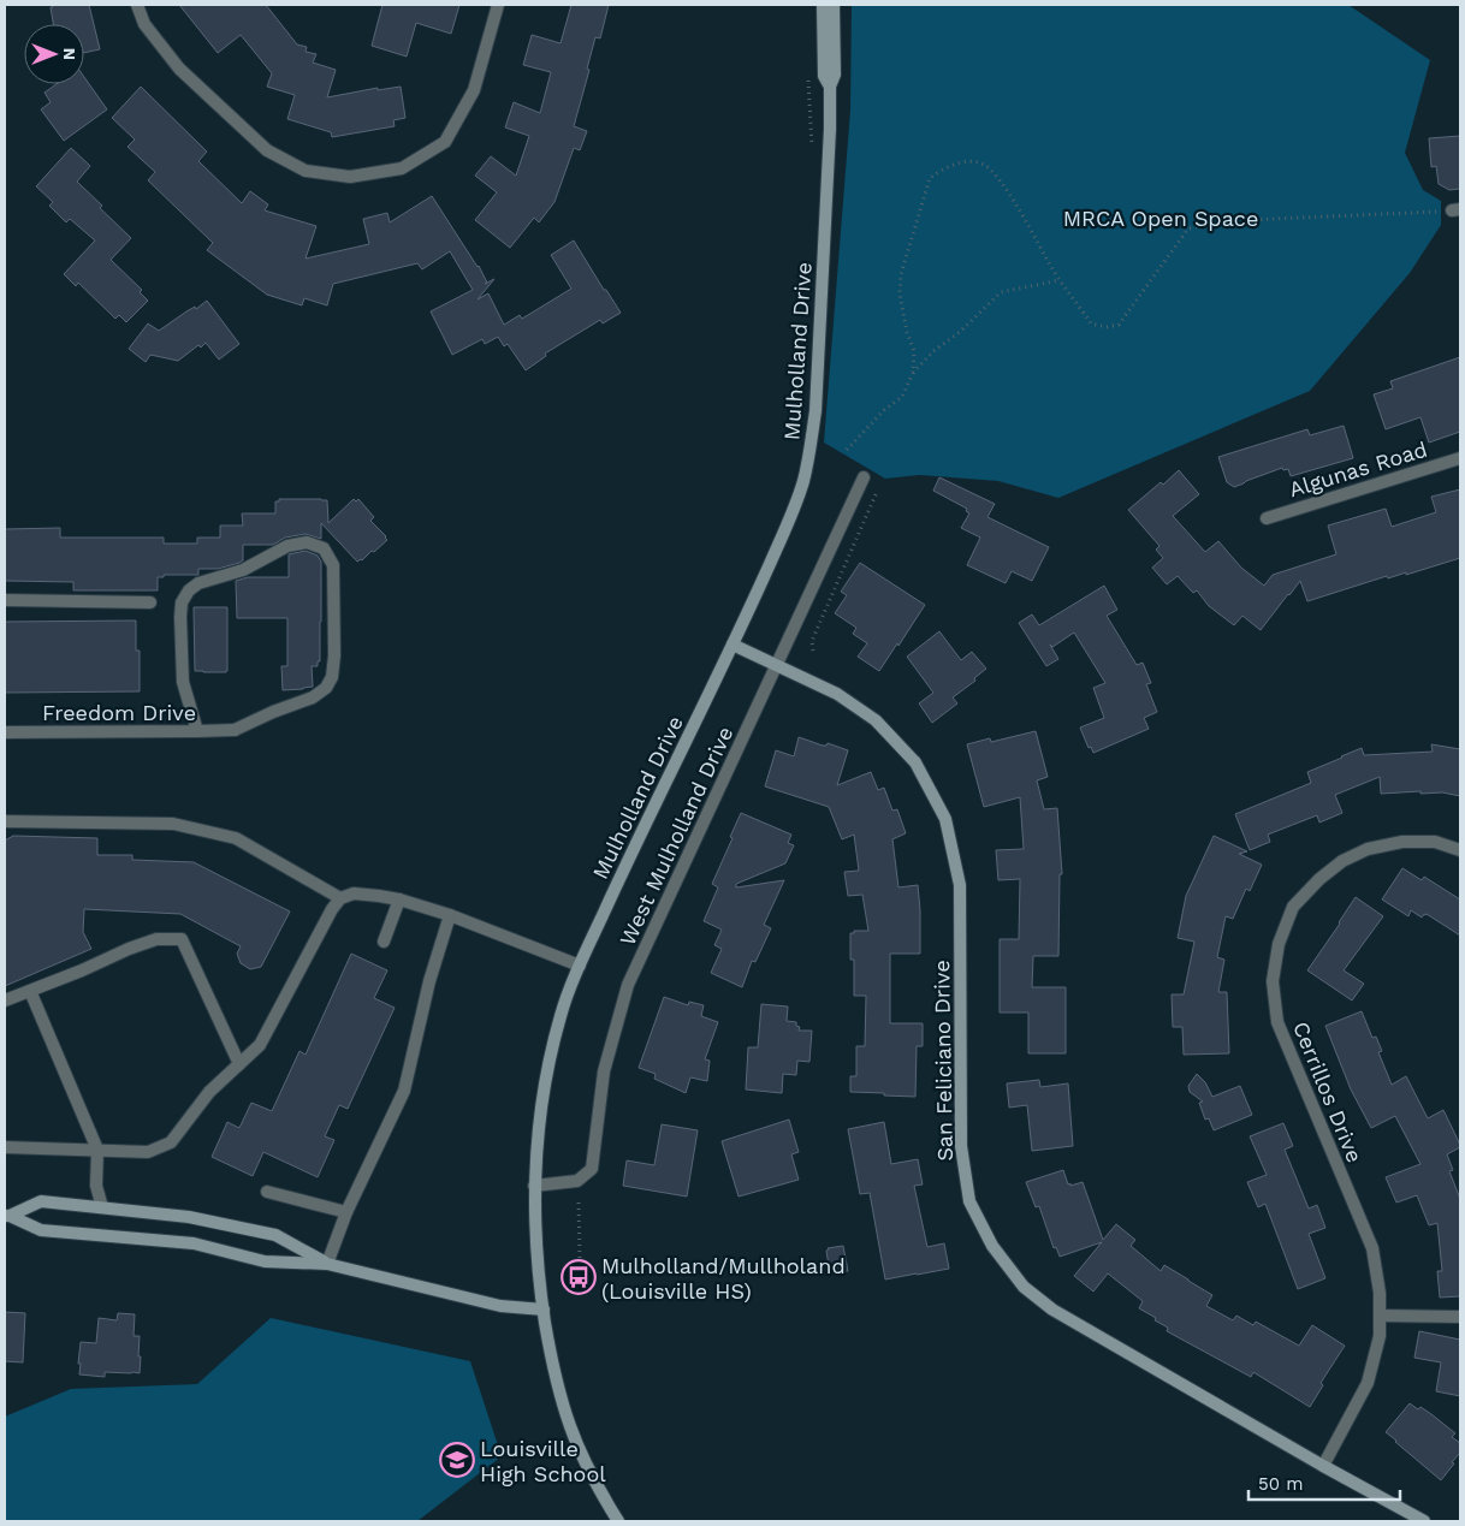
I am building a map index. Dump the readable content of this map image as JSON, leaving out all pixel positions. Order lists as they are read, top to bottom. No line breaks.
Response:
{"streets":{"main road":["Mulholland Drive","San Feliciano Drive"],"street":["Algunas Road","Freedom Drive","West Mulholland Drive","Cerrillos Drive"]},"crossings":[["Mulholland Drive","West Mulholland Drive"],["Mulholland Drive","San Feliciano Drive"],["West Mulholland Drive","San Feliciano Drive"],["San Feliciano Drive","Cerrillos Drive"]],"parks":["MRCA Open Space"],"places":{"bus stop":["Mulholland/Mullholand (Louisville HS)"],"school or university":["Louisville High School"]},"scale_bar":"50 m","north":"right"}
